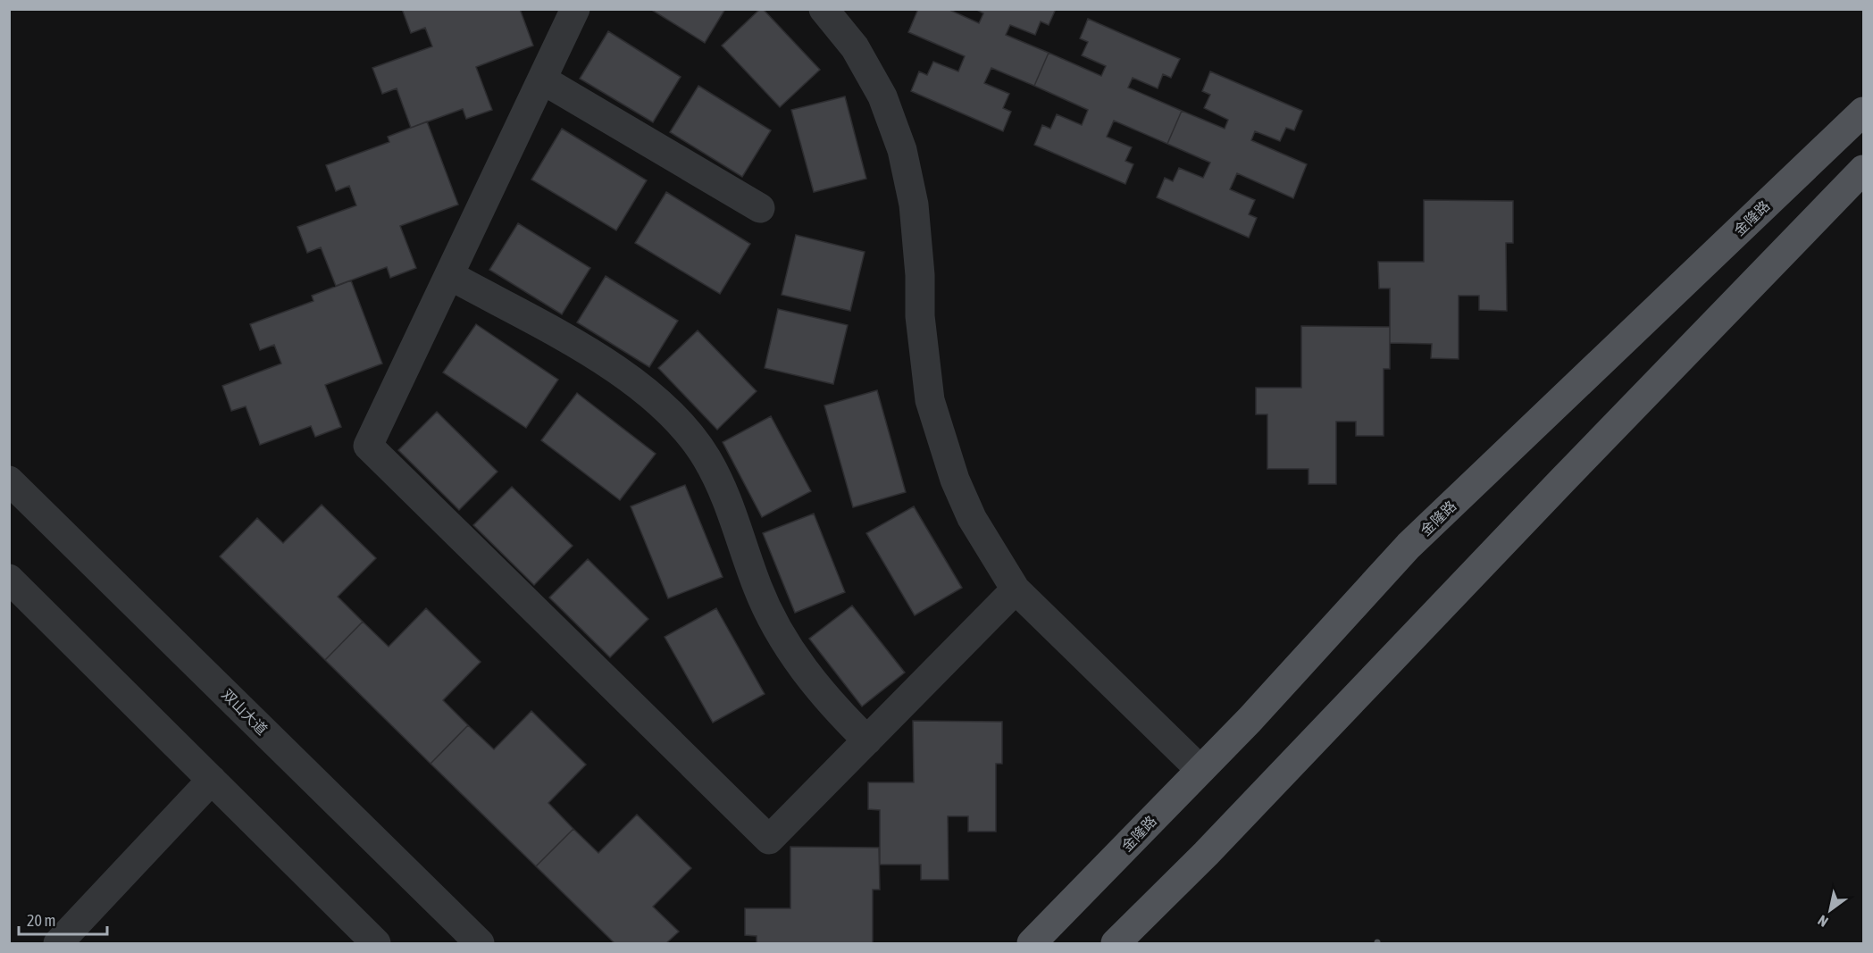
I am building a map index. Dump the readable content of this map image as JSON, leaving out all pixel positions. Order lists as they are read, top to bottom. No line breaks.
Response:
{"streets":{"main road":["金隆路"],"street":["双山大道"]},"scale_bar":"20 m","north":"bottom left"}
